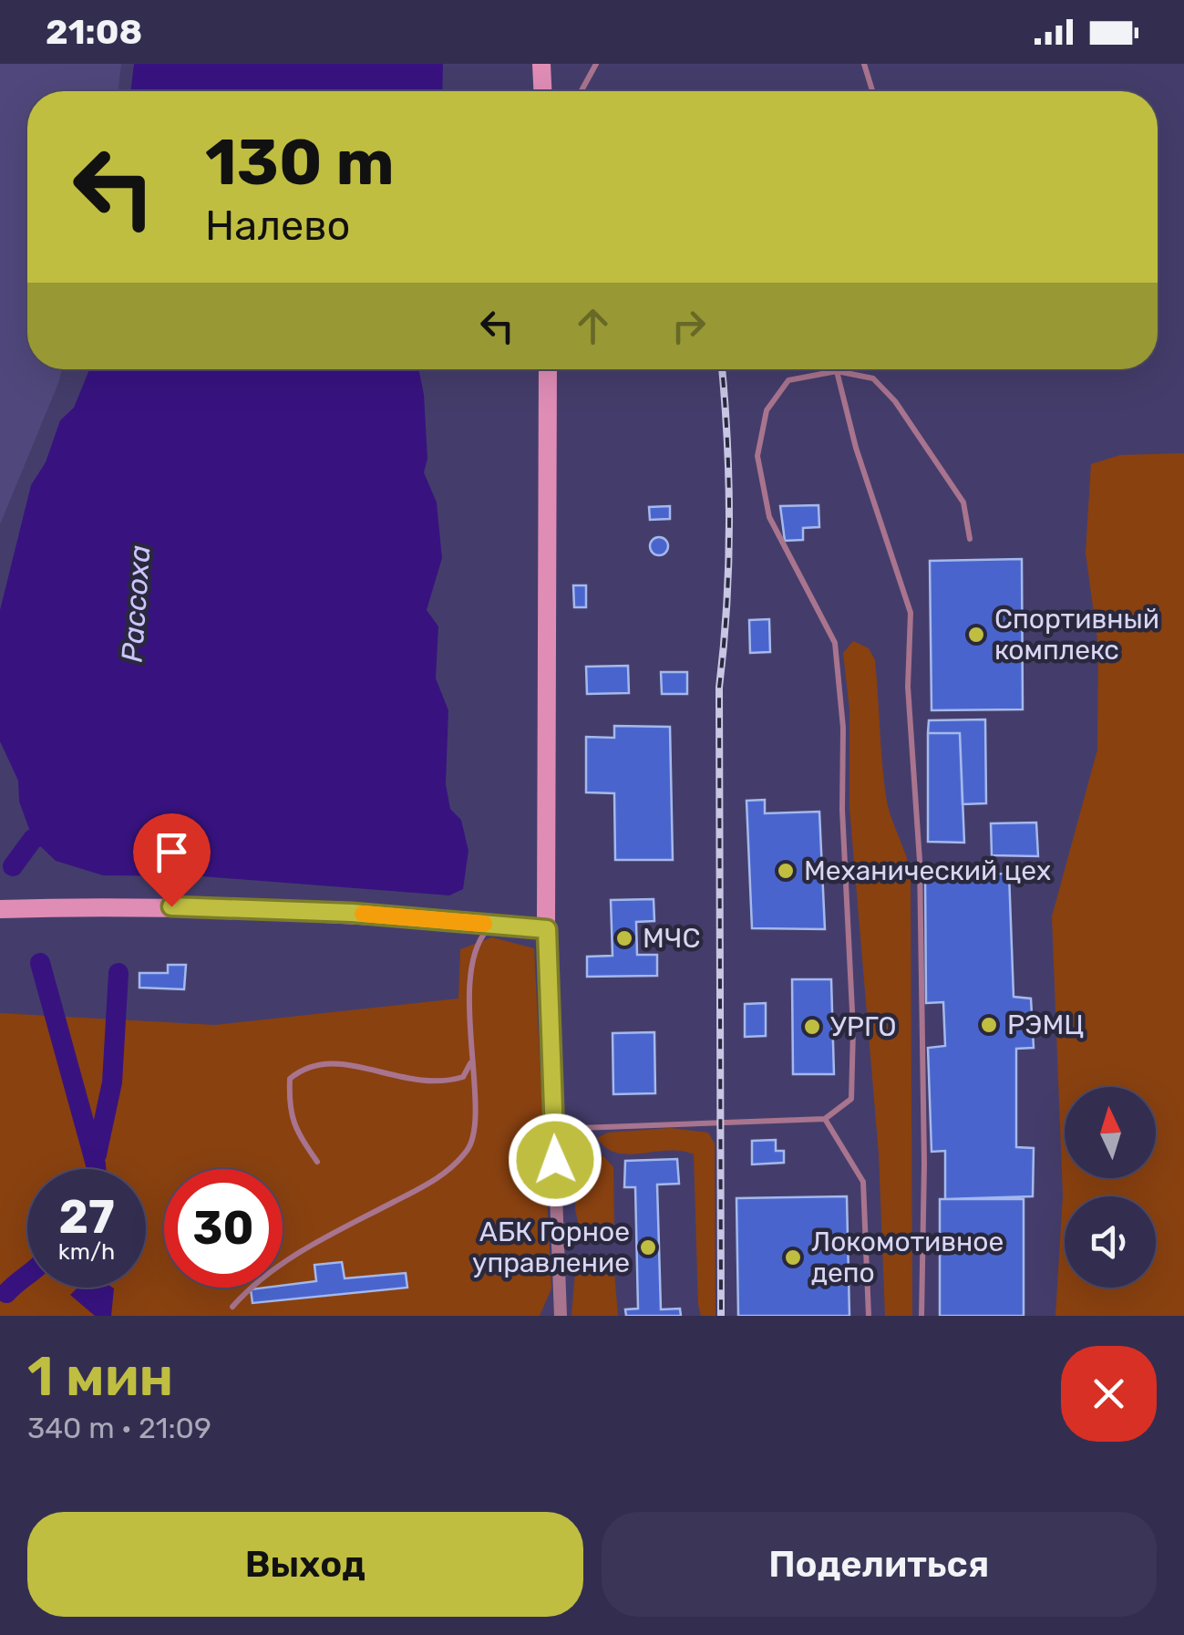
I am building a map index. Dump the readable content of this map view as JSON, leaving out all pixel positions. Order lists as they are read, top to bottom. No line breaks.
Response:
{"water":["Рассоха"],"places":["Спортивный комплекс","Механический цех","МЧС","РЭМЦ","УРГО","АБК Горное управление","Локомотивное депо"],"north":"top","page":{"status":"21:08","turn":["130 m","Налево"],"speed":"27 km/h","limit":"30","heading":["1 мин","340 m · 21:09"],"buttons":["Выход","Поделиться"]}}
